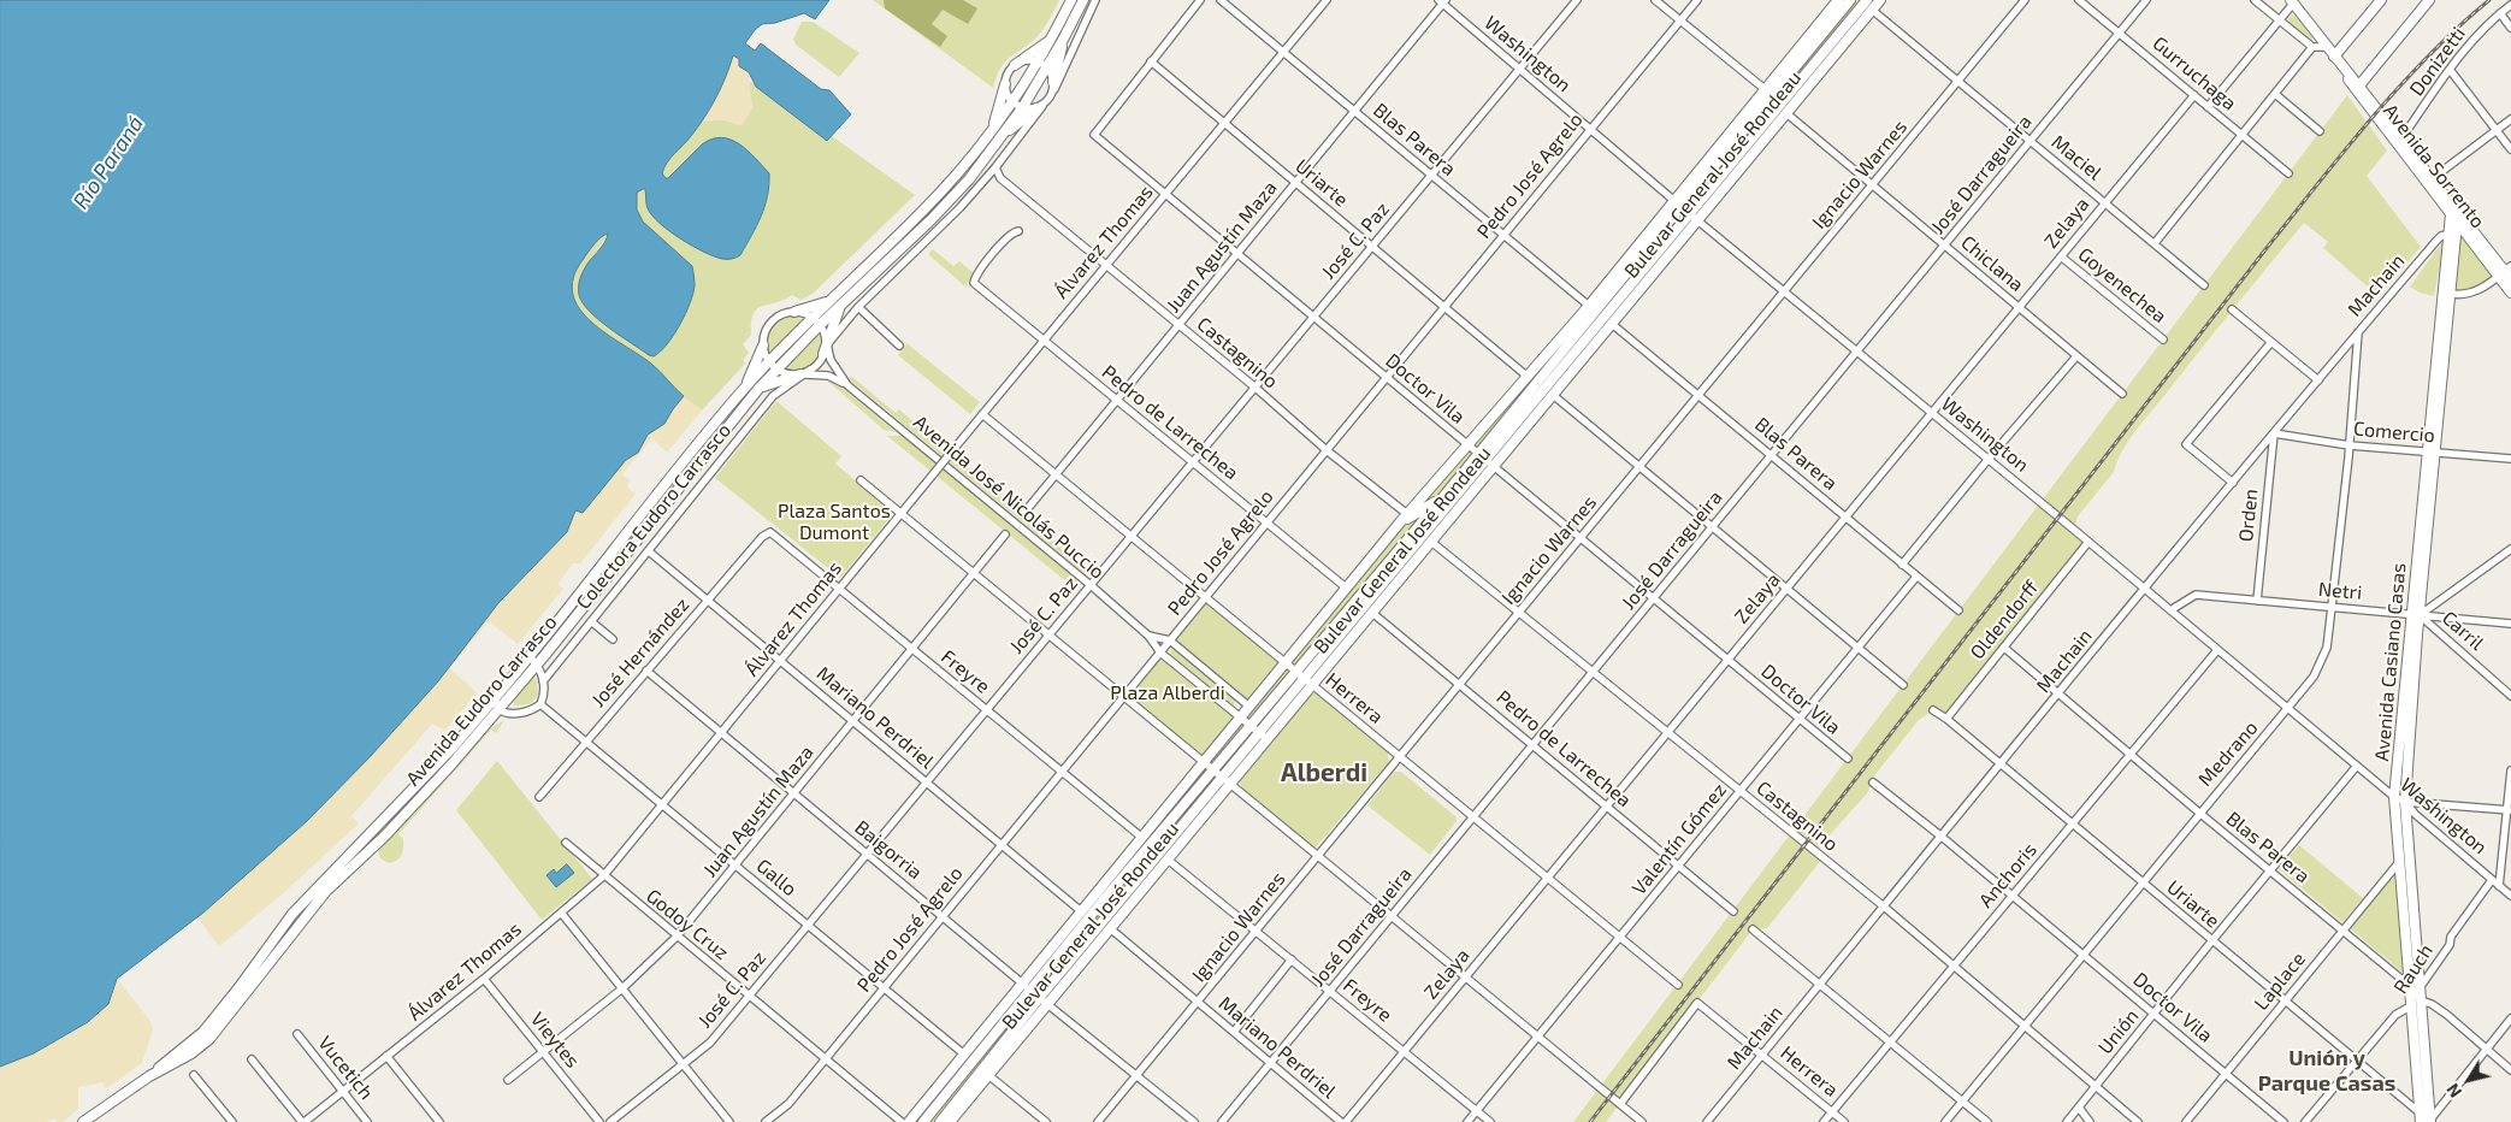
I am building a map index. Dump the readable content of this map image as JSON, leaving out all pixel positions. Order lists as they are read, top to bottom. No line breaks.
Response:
{"streets":{"main road":["Avenida Sorrento","Bulevar General José Rondeau","Avenida Casiano Casas","Avenida Eudoro Carrasco"],"street":["Washington","Donizetti","Gurruchaga","Blas Parera","Maciel","Ignacio Warnes","José Darragueira","Pedro José Agrelo","Uriarte","Zelaya","José C. Paz","Álvarez Thomas","Juan Agustín Maza","Chiclana","Goyenechea","Machain","Castagnino","Doctor Vila","Pedro de Larrechea","Comercio","Avenida José Nicolás Puccio","Orden","Colectora Eudoro Carrasco","Netri","Oldendorff","Carril","José Hernández","Freyre","Herrera","Mariano Perdriel","Medrano","Valentín Gómez","Baigorria","Anchoris","Gallo","Godoy Cruz","Rauch","Laplace","Unión","Vieytes","Vucetich"]},"crossings":[["Washington","Bulevar General José Rondeau"],["Washington","Ignacio Warnes"],["Washington","José Darragueira"],["Washington","Pedro José Agrelo"],["Washington","Zelaya"],["Washington","José C. Paz"],["Washington","Juan Agustín Maza"],["Washington","Machain"],["Washington","Netri"],["Washington","Oldendorff"],["Washington","Avenida Casiano Casas"],["Washington","Medrano"],["Washington","Anchoris"],["Washington","Rauch"],["Washington","Unión"],["Donizetti","Avenida Sorrento"],["Gurruchaga","José Darragueira"],["Gurruchaga","Zelaya"],["Blas Parera","Bulevar General José Rondeau"],["Blas Parera","Ignacio Warnes"],["Blas Parera","José Darragueira"],["Blas Parera","Pedro José Agrelo"],["Blas Parera","Zelaya"],["Blas Parera","José C. Paz"],["Blas Parera","Álvarez Thomas"],["Blas Parera","Juan Agustín Maza"],["Blas Parera","Machain"],["Blas Parera","Oldendorff"],["Blas Parera","Avenida Casiano Casas"],["Blas Parera","Medrano"],["Blas Parera","Valentín Gómez"],["Blas Parera","Anchoris"],["Blas Parera","Rauch"],["Blas Parera","Laplace"],["Blas Parera","Unión"],["Maciel","Bulevar General José Rondeau"],["Maciel","Ignacio Warnes"],["Maciel","José Darragueira"],["Maciel","Zelaya"],["Avenida Sorrento","Avenida Casiano Casas"],["Bulevar General José Rondeau","Uriarte"],["Bulevar General José Rondeau","Chiclana"],["Bulevar General José Rondeau","Castagnino"],["Bulevar General José Rondeau","Doctor Vila"],["Bulevar General José Rondeau","Pedro de Larrechea"],["Bulevar General José Rondeau","Avenida José Nicolás Puccio"],["Bulevar General José Rondeau","Freyre"],["Bulevar General José Rondeau","Herrera"],["Bulevar General José Rondeau","Mariano Perdriel"],["Bulevar General José Rondeau","Baigorria"],["Bulevar General José Rondeau","Gallo"],["Ignacio Warnes","Chiclana"],["Ignacio Warnes","Castagnino"],["Ignacio Warnes","Doctor Vila"],["Ignacio Warnes","Pedro de Larrechea"],["Ignacio Warnes","Freyre"],["Ignacio Warnes","Herrera"],["Ignacio Warnes","Mariano Perdriel"],["Ignacio Warnes","Baigorria"],["José Darragueira","Chiclana"],["José Darragueira","Castagnino"],["José Darragueira","Doctor Vila"],["José Darragueira","Pedro de Larrechea"],["José Darragueira","Freyre"],["José Darragueira","Herrera"],["José Darragueira","Mariano Perdriel"],["Pedro José Agrelo","Uriarte"],["Pedro José Agrelo","Castagnino"],["Pedro José Agrelo","Doctor Vila"],["Pedro José Agrelo","Pedro de Larrechea"],["Pedro José Agrelo","Avenida José Nicolás Puccio"],["Pedro José Agrelo","Freyre"],["Pedro José Agrelo","Herrera"],["Pedro José Agrelo","Mariano Perdriel"],["Pedro José Agrelo","Baigorria"],["Pedro José Agrelo","Gallo"],["Pedro José Agrelo","Godoy Cruz"],["Uriarte","José C. Paz"],["Uriarte","Álvarez Thomas"],["Uriarte","Juan Agustín Maza"],["Uriarte","Machain"],["Uriarte","Doctor Vila"],["Uriarte","Oldendorff"],["Uriarte","Avenida Casiano Casas"],["Uriarte","Medrano"],["Uriarte","Anchoris"],["Uriarte","Rauch"],["Uriarte","Laplace"],["Uriarte","Unión"],["Zelaya","Chiclana"],["Zelaya","Goyenechea"],["Zelaya","Castagnino"],["Zelaya","Doctor Vila"],["Zelaya","Pedro de Larrechea"],["Zelaya","Freyre"],["Zelaya","Herrera"],["Zelaya","Mariano Perdriel"],["José C. Paz","Castagnino"],["José C. Paz","Doctor Vila"],["José C. Paz","Pedro de Larrechea"],["José C. Paz","Avenida José Nicolás Puccio"],["José C. Paz","Freyre"],["José C. Paz","Herrera"],["José C. Paz","Mariano Perdriel"],["José C. Paz","Baigorria"],["José C. Paz","Gallo"],["José C. Paz","Godoy Cruz"],["Álvarez Thomas","Castagnino"],["Álvarez Thomas","Doctor Vila"],["Álvarez Thomas","Pedro de Larrechea"],["Álvarez Thomas","Freyre"],["Álvarez Thomas","Herrera"],["Álvarez Thomas","Mariano Perdriel"],["Álvarez Thomas","Baigorria"],["Álvarez Thomas","Gallo"],["Álvarez Thomas","Godoy Cruz"],["Álvarez Thomas","Vieytes"],["Álvarez Thomas","Vucetich"],["Juan Agustín Maza","Castagnino"],["Juan Agustín Maza","Doctor Vila"],["Juan Agustín Maza","Pedro de Larrechea"],["Juan Agustín Maza","Freyre"],["Juan Agustín Maza","Herrera"],["Juan Agustín Maza","Mariano Perdriel"],["Juan Agustín Maza","Baigorria"],["Juan Agustín Maza","Gallo"],["Juan Agustín Maza","Godoy Cruz"],["Juan Agustín Maza","Vieytes"],["Machain","Castagnino"],["Machain","Doctor Vila"],["Machain","Comercio"],["Machain","Orden"],["Machain","Avenida Casiano Casas"],["Machain","Herrera"],["Machain","Medrano"],["Castagnino","Colectora Eudoro Carrasco"],["Castagnino","Medrano"],["Castagnino","Valentín Gómez"],["Castagnino","Anchoris"],["Castagnino","Unión"],["Doctor Vila","Medrano"],["Doctor Vila","Valentín Gómez"],["Doctor Vila","Anchoris"],["Doctor Vila","Laplace"],["Doctor Vila","Unión"],["Pedro de Larrechea","Valentín Gómez"],["Comercio","Orden"],["Comercio","Avenida Casiano Casas"],["Comercio","Medrano"],["Avenida José Nicolás Puccio","Colectora Eudoro Carrasco"],["Avenida José Nicolás Puccio","Avenida Eudoro Carrasco"],["Orden","Netri"],["Colectora Eudoro Carrasco","Mariano Perdriel"],["Netri","Carril"],["Netri","Avenida Casiano Casas"],["Netri","Medrano"],["Carril","Avenida Casiano Casas"],["José Hernández","Freyre"],["José Hernández","Mariano Perdriel"],["José Hernández","Baigorria"],["José Hernández","Gallo"],["Avenida Casiano Casas","Rauch"],["Avenida Casiano Casas","Laplace"],["Freyre","Valentín Gómez"],["Herrera","Valentín Gómez"],["Herrera","Anchoris"],["Avenida Eudoro Carrasco","Mariano Perdriel"]],"districts":["Alberdi","Unión y Parque Casas"],"water":["Río Paraná"],"parks":["Plaza Santos Dumont","Plaza Alberdi"],"north":"bottom left"}
